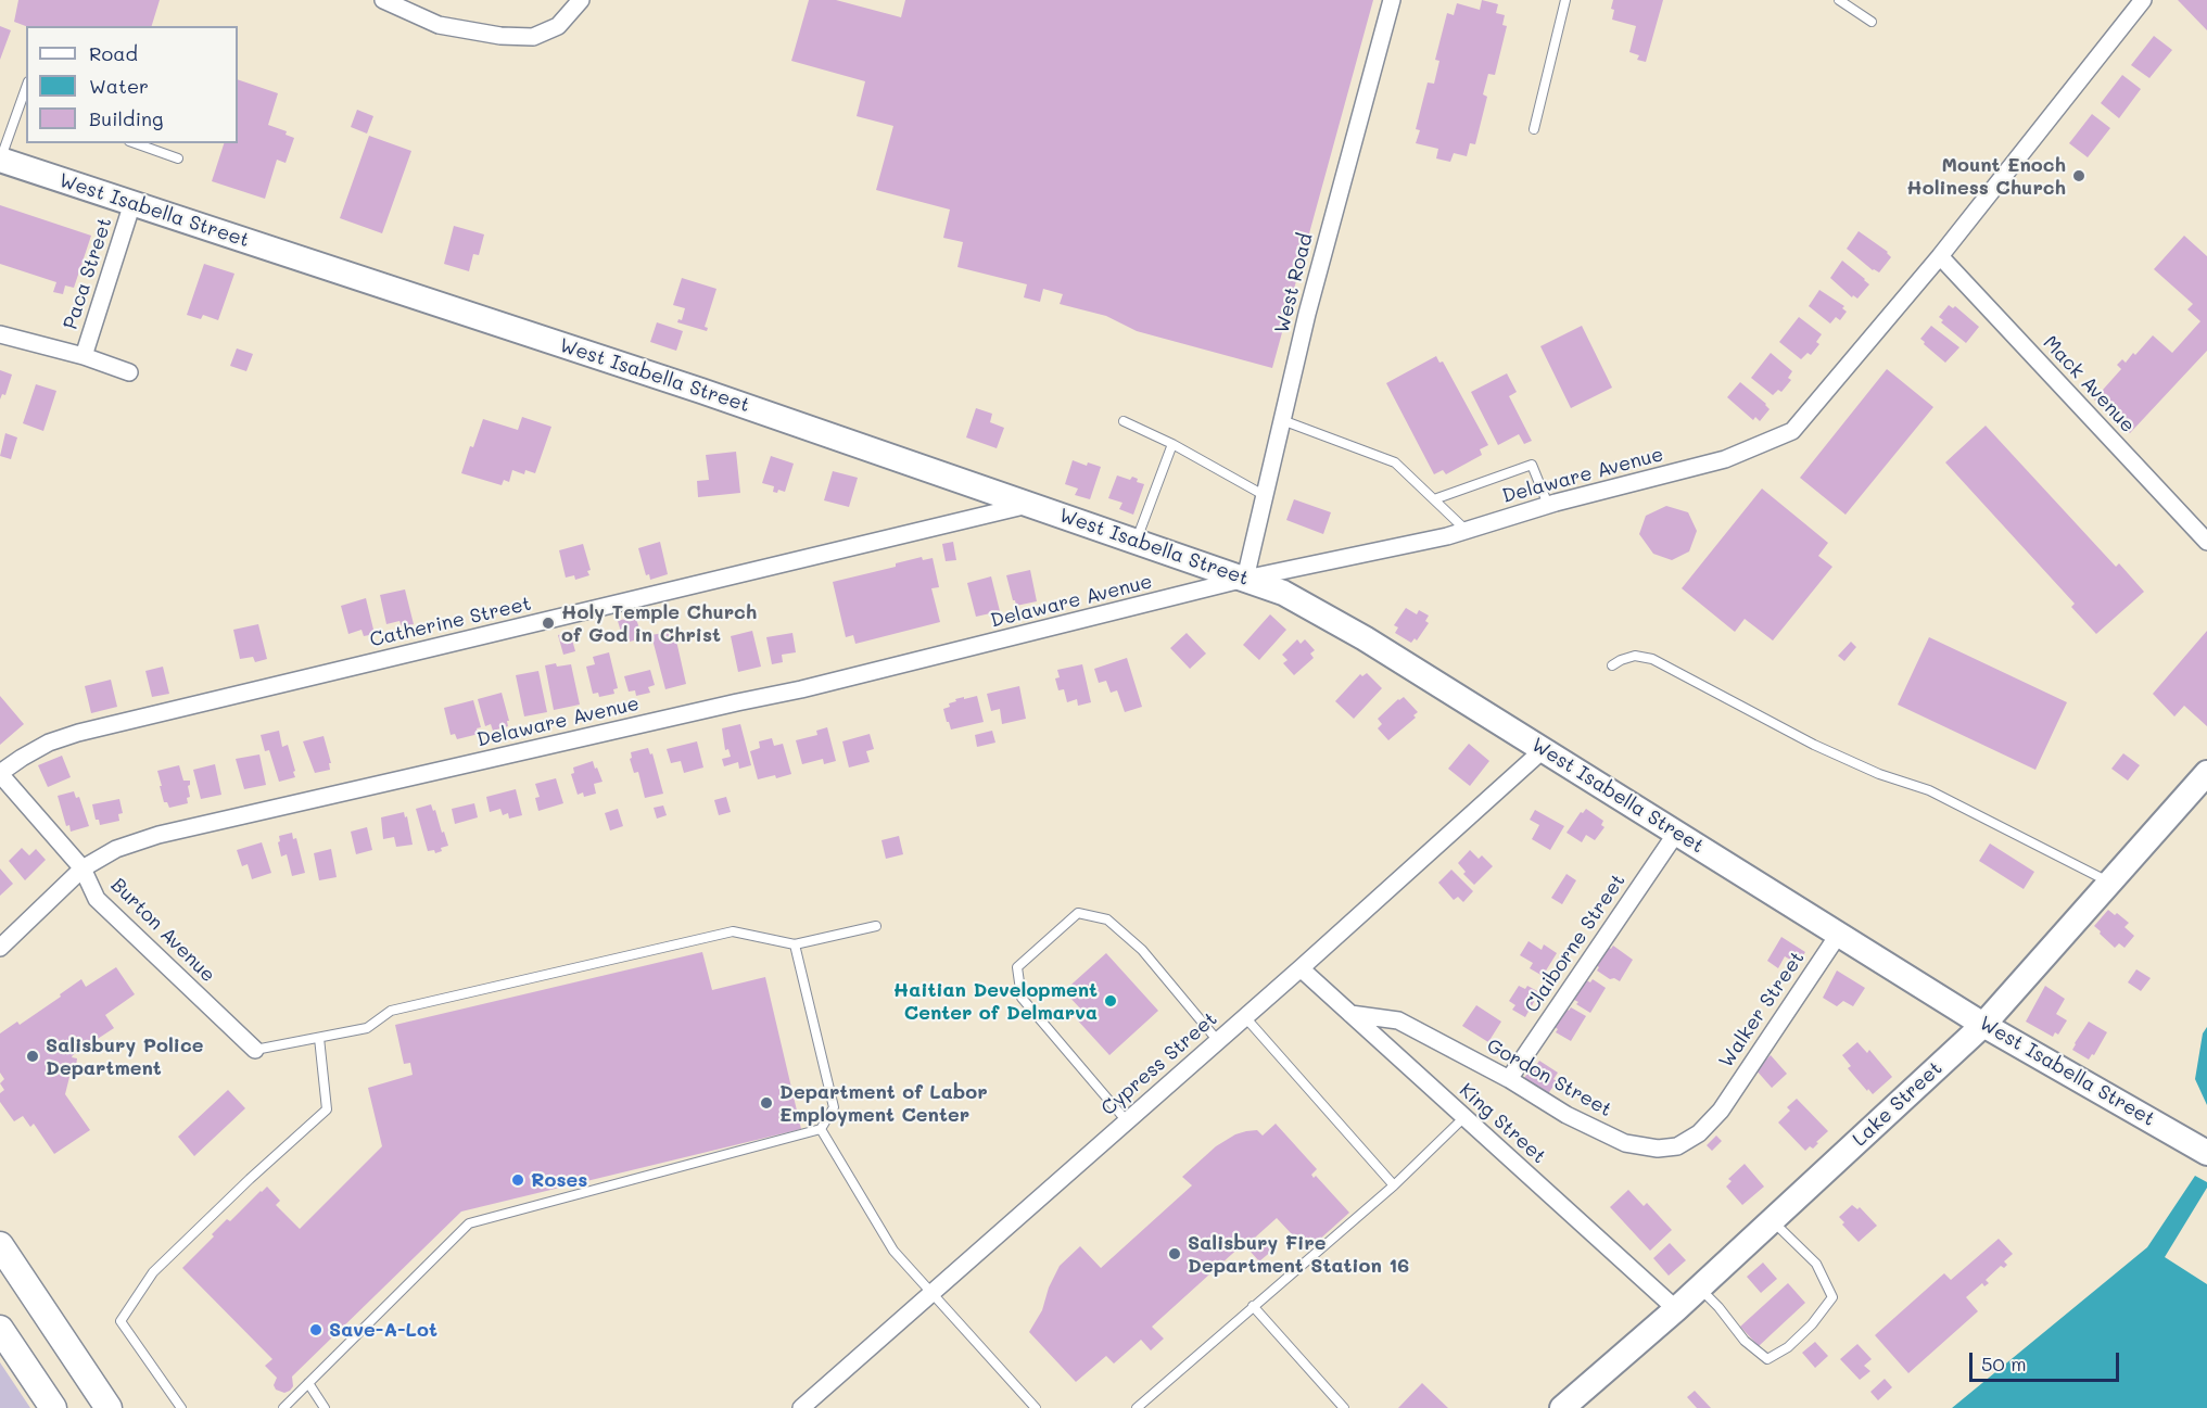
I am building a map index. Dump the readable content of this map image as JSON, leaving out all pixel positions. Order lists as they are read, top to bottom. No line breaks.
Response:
{"streets":{"street":["West Isabella Street","Paca Street","West Road","Mack Avenue","Delaware Avenue","Catherine Street","Burton Avenue","Claiborne Street","Walker Street","Cypress Street","Gordon Street","Lake Street","King Street"]},"crossings":[["West Isabella Street","Paca Street"],["West Isabella Street","West Road"],["West Isabella Street","Delaware Avenue"],["West Isabella Street","Catherine Street"],["West Isabella Street","Claiborne Street"],["West Isabella Street","Walker Street"],["West Isabella Street","Cypress Street"],["West Isabella Street","Lake Street"],["West Road","Delaware Avenue"],["Mack Avenue","Delaware Avenue"],["Delaware Avenue","Burton Avenue"],["Catherine Street","Burton Avenue"],["Claiborne Street","Gordon Street"],["Walker Street","Gordon Street"],["Cypress Street","King Street"],["Gordon Street","King Street"],["Lake Street","King Street"]],"places":["Mount Enoch Holiness Church","Holy Temple Church of God in Christ","Haitian Development Center of Delmarva","Salisbury Police Department","Department of Labor Employment Center","Roses","Salisbury Fire Department Station 16","Save-A-Lot"],"legend":["Road","Water","Building"],"scale_bar":"50 m"}
